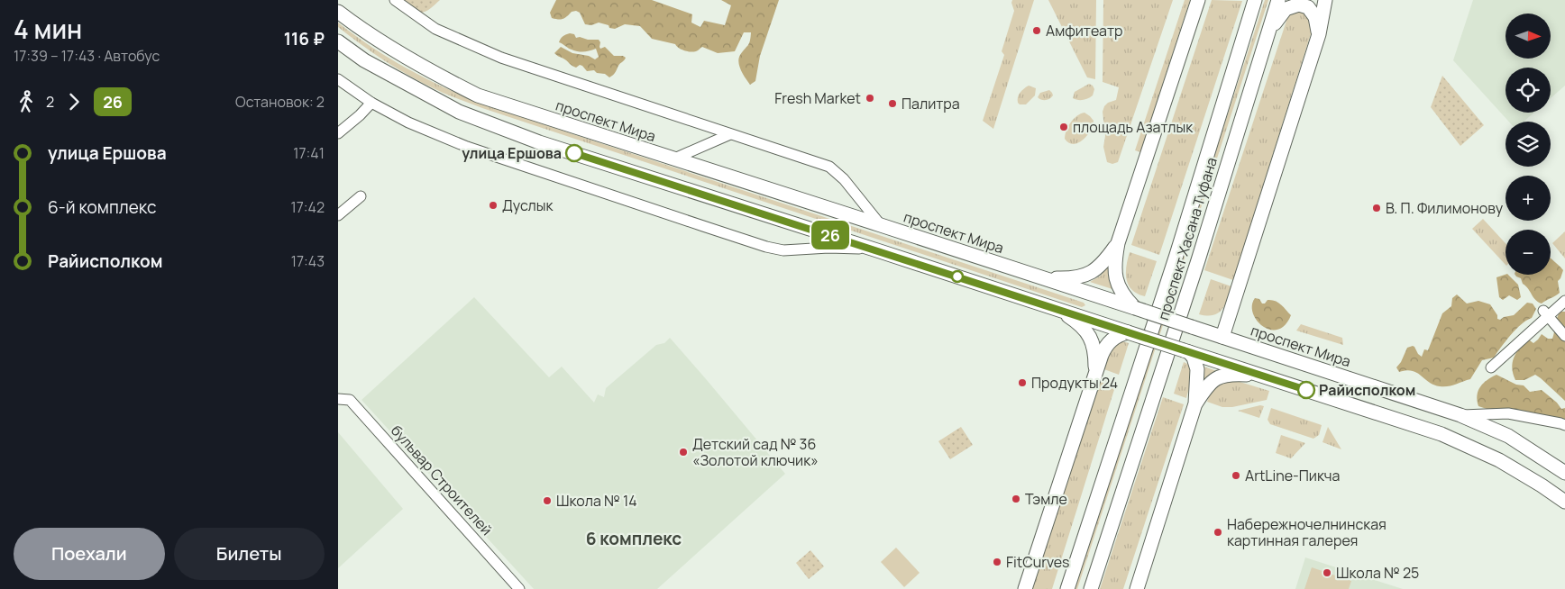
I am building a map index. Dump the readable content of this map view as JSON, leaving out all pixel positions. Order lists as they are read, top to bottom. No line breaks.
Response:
{"streets":{"main road":["проспект Мира","проспект Хасана Туфана"],"street":["бульвар Строителей"]},"districts":["6 комплекс"],"places":["Амфитеатр","Fresh Market","Палитра","площадь Азатлык","улица Ершова","Дуслык","В. П. Филимонову","Продукты 24","Райисполком","Детский сад № 36 «Золотой ключик»","ArtLine-Пикча","Тэмле","Школа № 14","Набережночелнинская картинная галерея","FitCurves","Школа № 25"],"lines":["bus line 26"],"north":"right","page":{"heading":["4 мин","17:39 – 17:43 · Автобус","116 ₽"],"on_map":"26","map_buttons":["+","−"],"legs":["2","26","Остановок: 2"],"list":[{"name":"улица Ершова","value":"17:41"},{"name":"6-й комплекс","value":"17:42"},{"name":"Райисполком","value":"17:43"}],"buttons":["Поехали","Билеты"]}}
